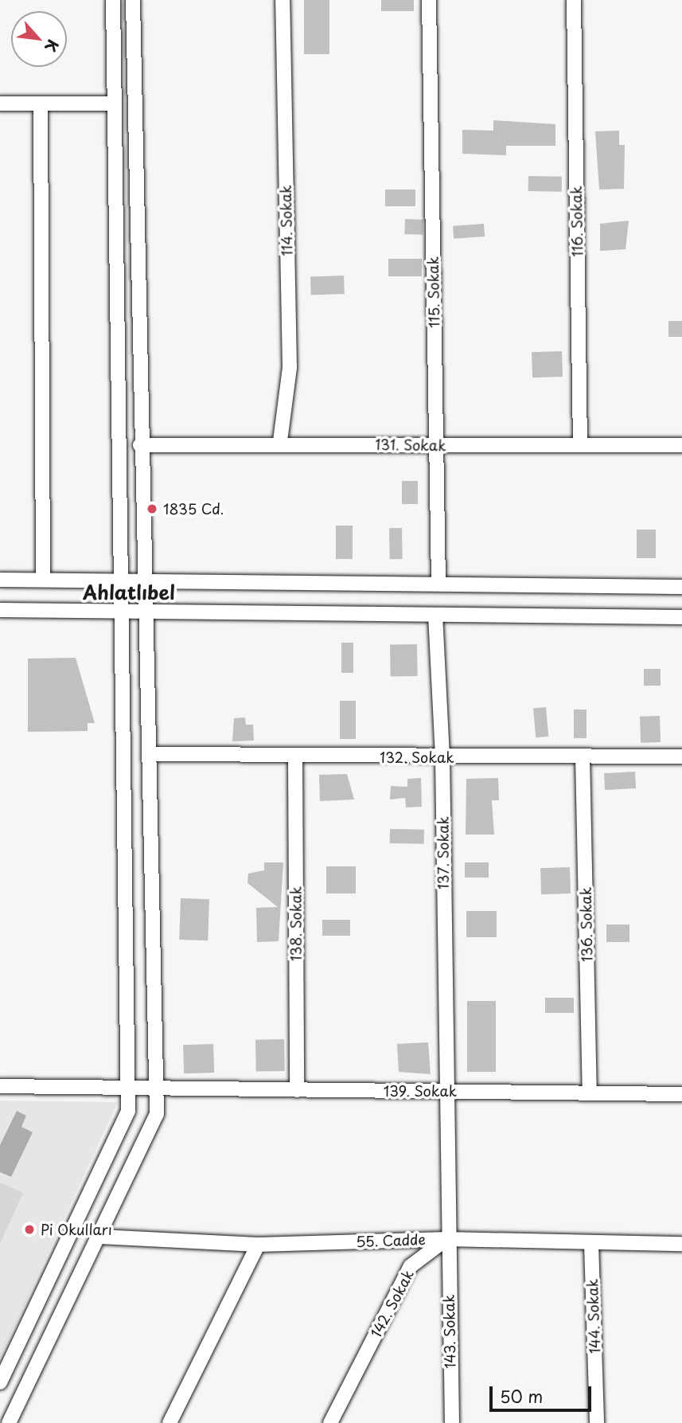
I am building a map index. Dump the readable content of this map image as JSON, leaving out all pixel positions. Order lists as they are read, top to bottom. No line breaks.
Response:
{"streets":{"street":["114. Sokak","116. Sokak","115. Sokak","131. Sokak","132. Sokak","137. Sokak","138. Sokak","136. Sokak","139. Sokak","55. Cadde","142. Sokak","144. Sokak","143. Sokak"]},"crossings":[["114. Sokak","131. Sokak"],["116. Sokak","131. Sokak"],["115. Sokak","131. Sokak"],["132. Sokak","137. Sokak"],["132. Sokak","138. Sokak"],["132. Sokak","136. Sokak"],["137. Sokak","139. Sokak"],["138. Sokak","139. Sokak"],["136. Sokak","139. Sokak"],["55. Cadde","142. Sokak"],["55. Cadde","144. Sokak"],["55. Cadde","143. Sokak"],["142. Sokak","143. Sokak"]],"districts":["Ahlatlıbel"],"places":["1835 Cd.","Pi Okulları"],"scale_bar":"50 m","north":"bottom right"}
